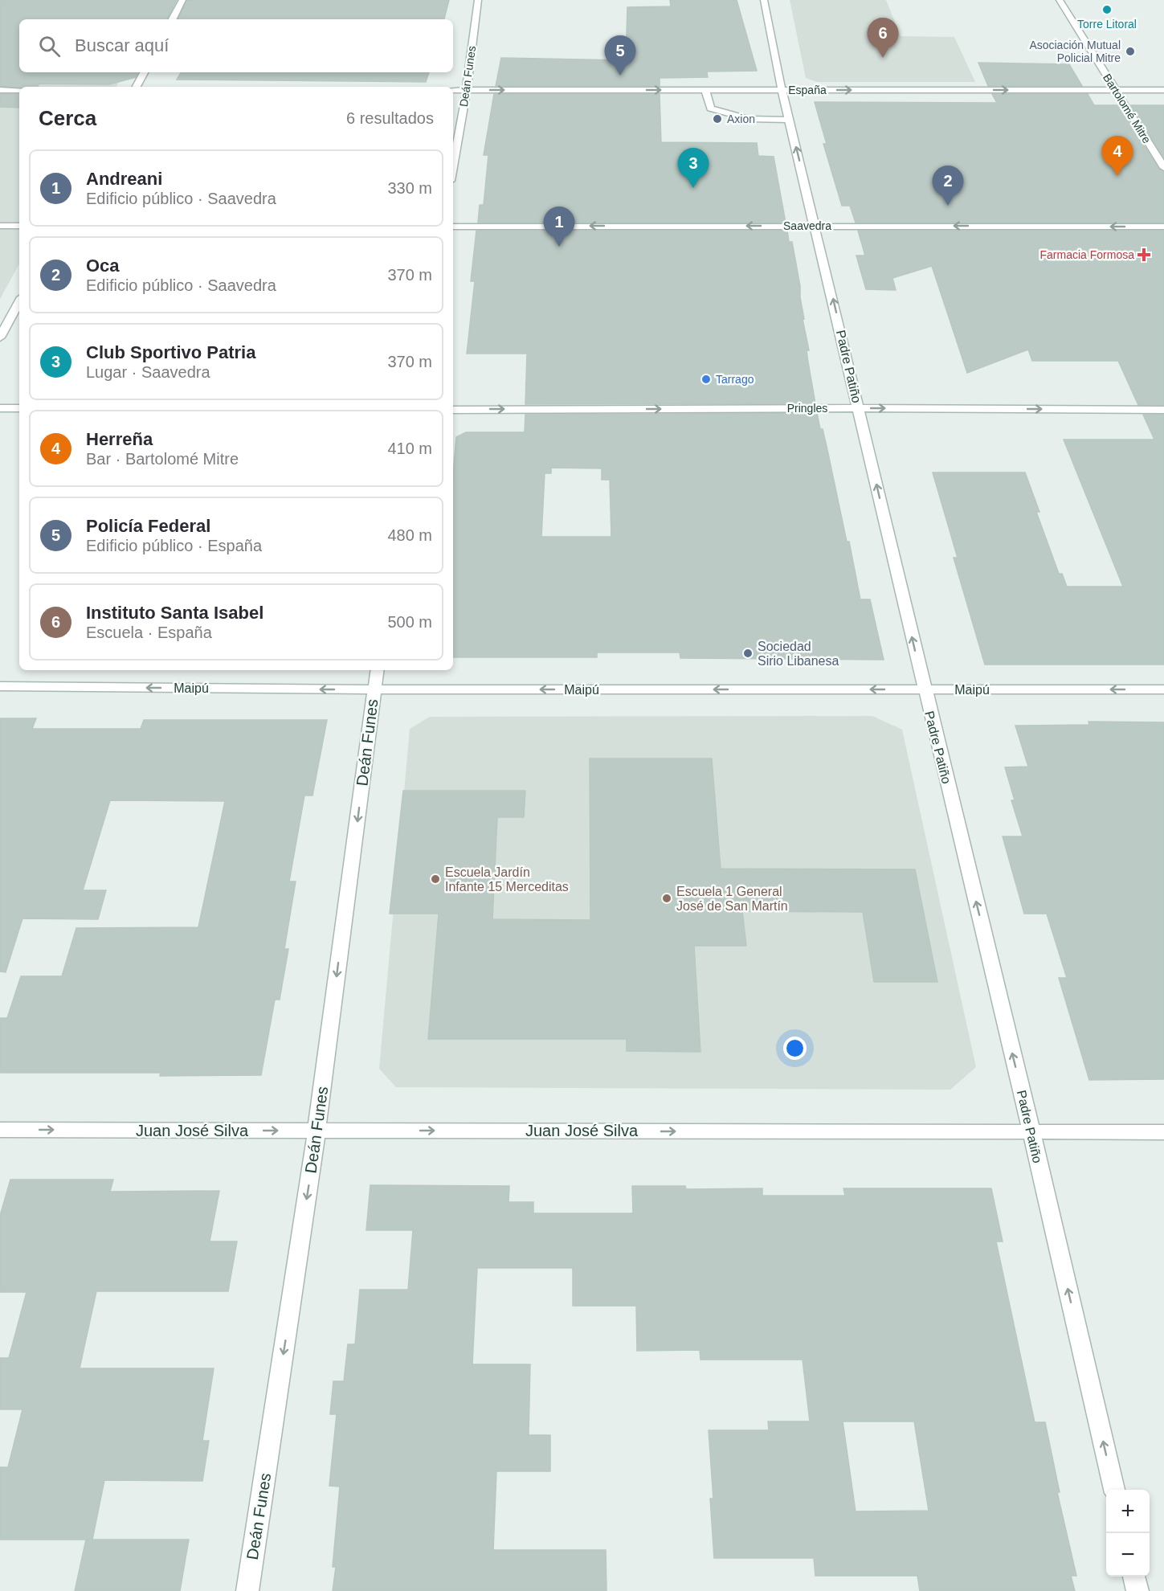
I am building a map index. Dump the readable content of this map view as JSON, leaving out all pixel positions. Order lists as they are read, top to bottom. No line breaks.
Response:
{"streets":{"street":["Deán Funes","España","Bartolomé Mitre","Saavedra","Padre Patiño","Pringles","Maipú","Juan José Silva"]},"crossings":[["Deán Funes","España"],["Deán Funes","Maipú"],["Deán Funes","Juan José Silva"],["España","Bartolomé Mitre"],["España","Padre Patiño"],["Saavedra","Padre Patiño"],["Padre Patiño","Pringles"],["Padre Patiño","Maipú"],["Padre Patiño","Juan José Silva"]],"one_way":["Deán Funes","España","Saavedra","Padre Patiño","Pringles","Maipú","Juan José Silva"],"places":{"other":["Torre Litoral","Asociación Mutual Policial Mitre","Axion","Tarrago","Sociedad Sirio Libanesa","Escuela Jardín Infante 15 Merceditas","Escuela 1 General José de San Martín"],"health":["Farmacia Formosa"]},"page":{"pins":["6","5","4","3","2","1"],"search":"Buscar aquí","heading":["Cerca","6 resultados"],"list":[{"mark":"1","name":"Andreani","note":"Edificio público · Saavedra","value":"330 m"},{"mark":"2","name":"Oca","note":"Edificio público · Saavedra","value":"370 m"},{"mark":"3","name":"Club Sportivo Patria","note":"Lugar · Saavedra","value":"370 m"},{"mark":"4","name":"Herreña","note":"Bar · Bartolomé Mitre","value":"410 m"},{"mark":"5","name":"Policía Federal","note":"Edificio público · España","value":"480 m"},{"mark":"6","name":"Instituto Santa Isabel","note":"Escuela · España","value":"500 m"}],"map_buttons":["+","−"]}}
